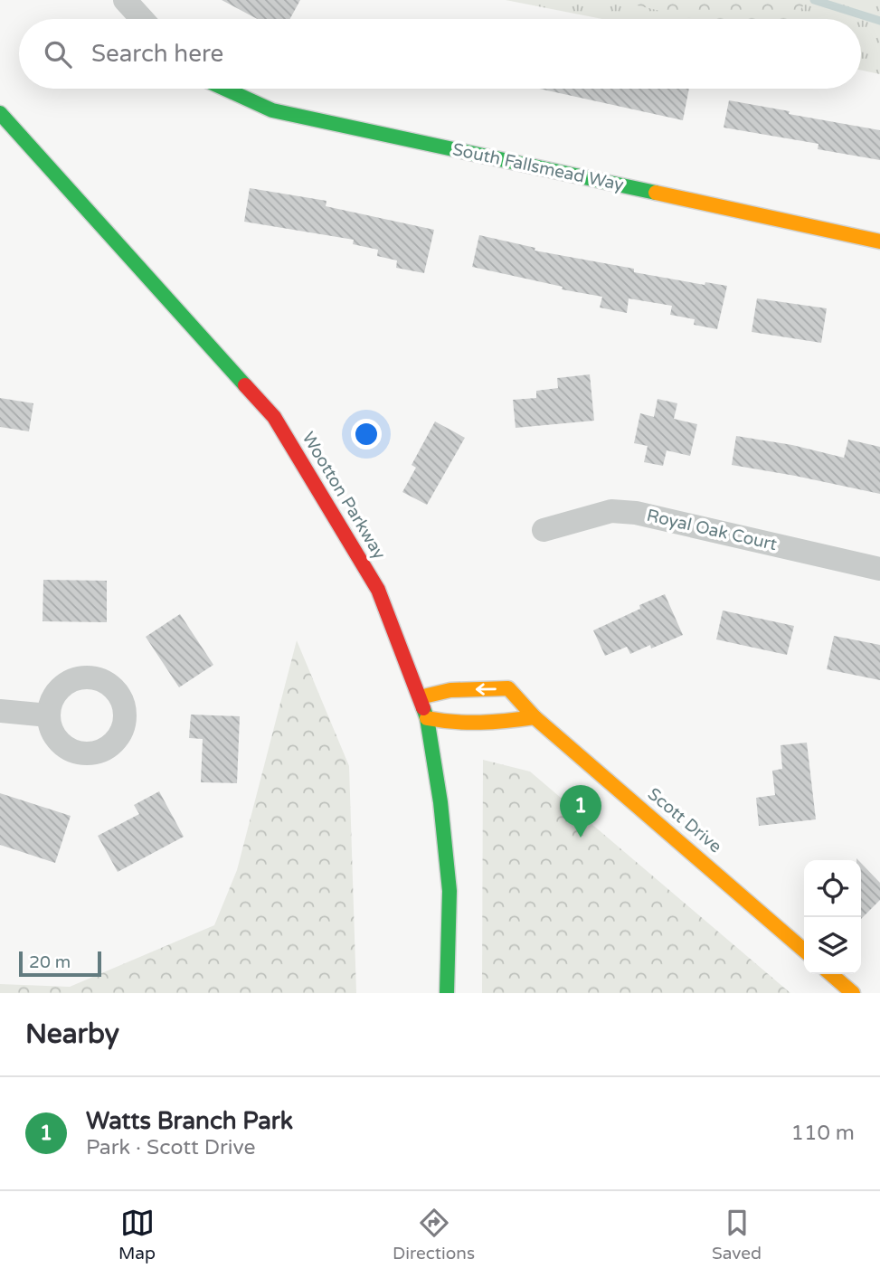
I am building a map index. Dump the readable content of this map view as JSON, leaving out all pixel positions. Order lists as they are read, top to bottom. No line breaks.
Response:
{"streets":{"street":["South Fallsmead Way","Wootton Parkway","Royal Oak Court","Scott Drive"]},"crossings":[["Wootton Parkway","Scott Drive"]],"scale_bar":"20 m","page":{"search":"Search here","pins":"1","scale":"20 m","heading":"Nearby","list":[{"mark":"1","name":"Watts Branch Park","note":"Park · Scott Drive","value":"110 m"}],"nav":["Map","Directions","Saved"]}}
